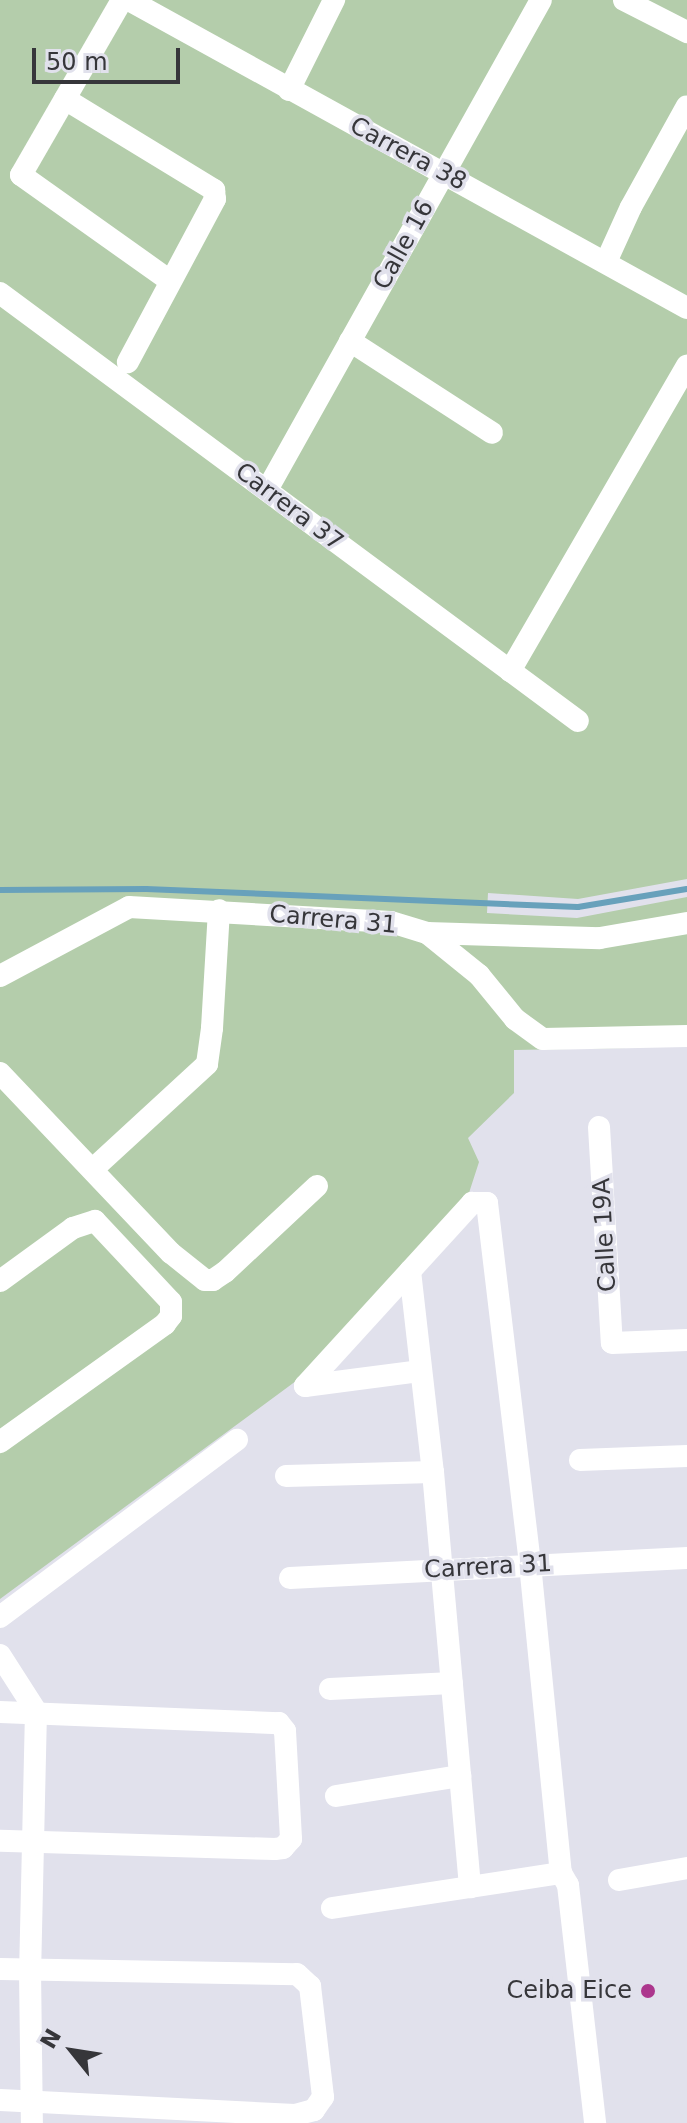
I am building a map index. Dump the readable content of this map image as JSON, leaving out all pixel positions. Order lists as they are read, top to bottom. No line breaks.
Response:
{"streets":{"street":["Carrera 38","Calle 16","Carrera 37","Carrera 31","Calle 19A"]},"crossings":[["Carrera 38","Calle 16"],["Calle 16","Carrera 37"]],"places":["Ceiba Eice"],"scale_bar":"50 m","north":"top left"}
